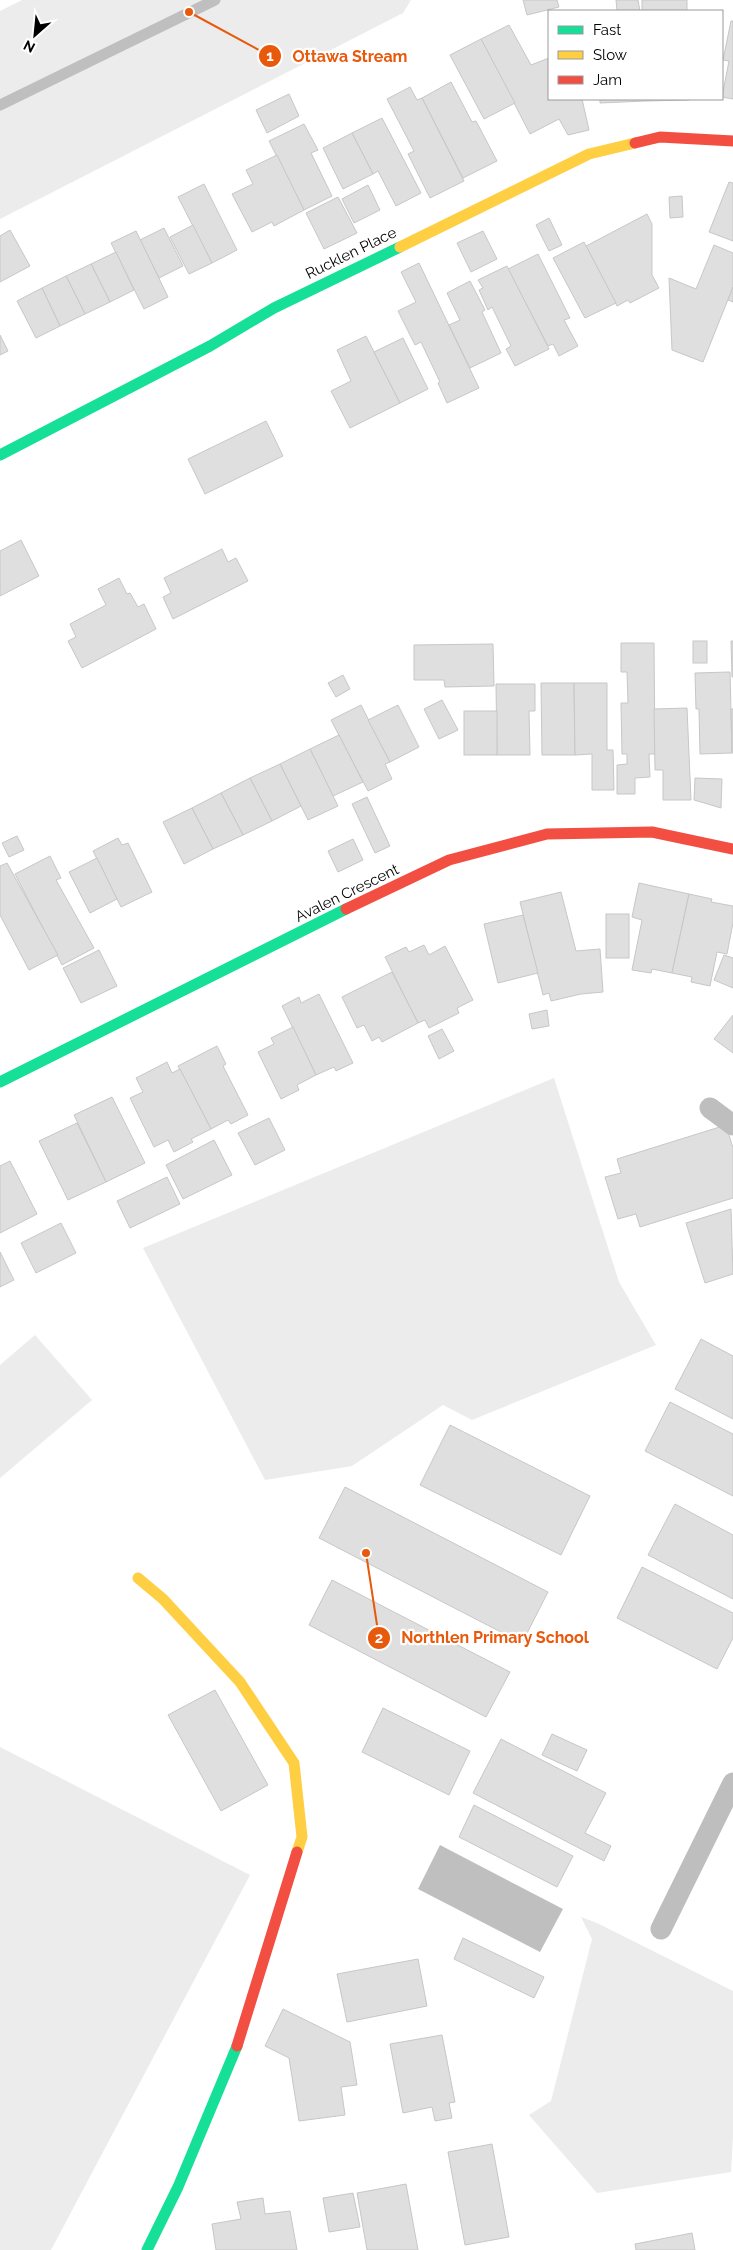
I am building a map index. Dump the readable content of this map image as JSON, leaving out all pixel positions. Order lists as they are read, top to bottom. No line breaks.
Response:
{"streets":{"street":["Rucklen Place","Avalen Crescent"]},"places":["Ottawa Stream","Northlen Primary School"],"legend":["Fast","Slow","Jam"],"north":"bottom left"}
